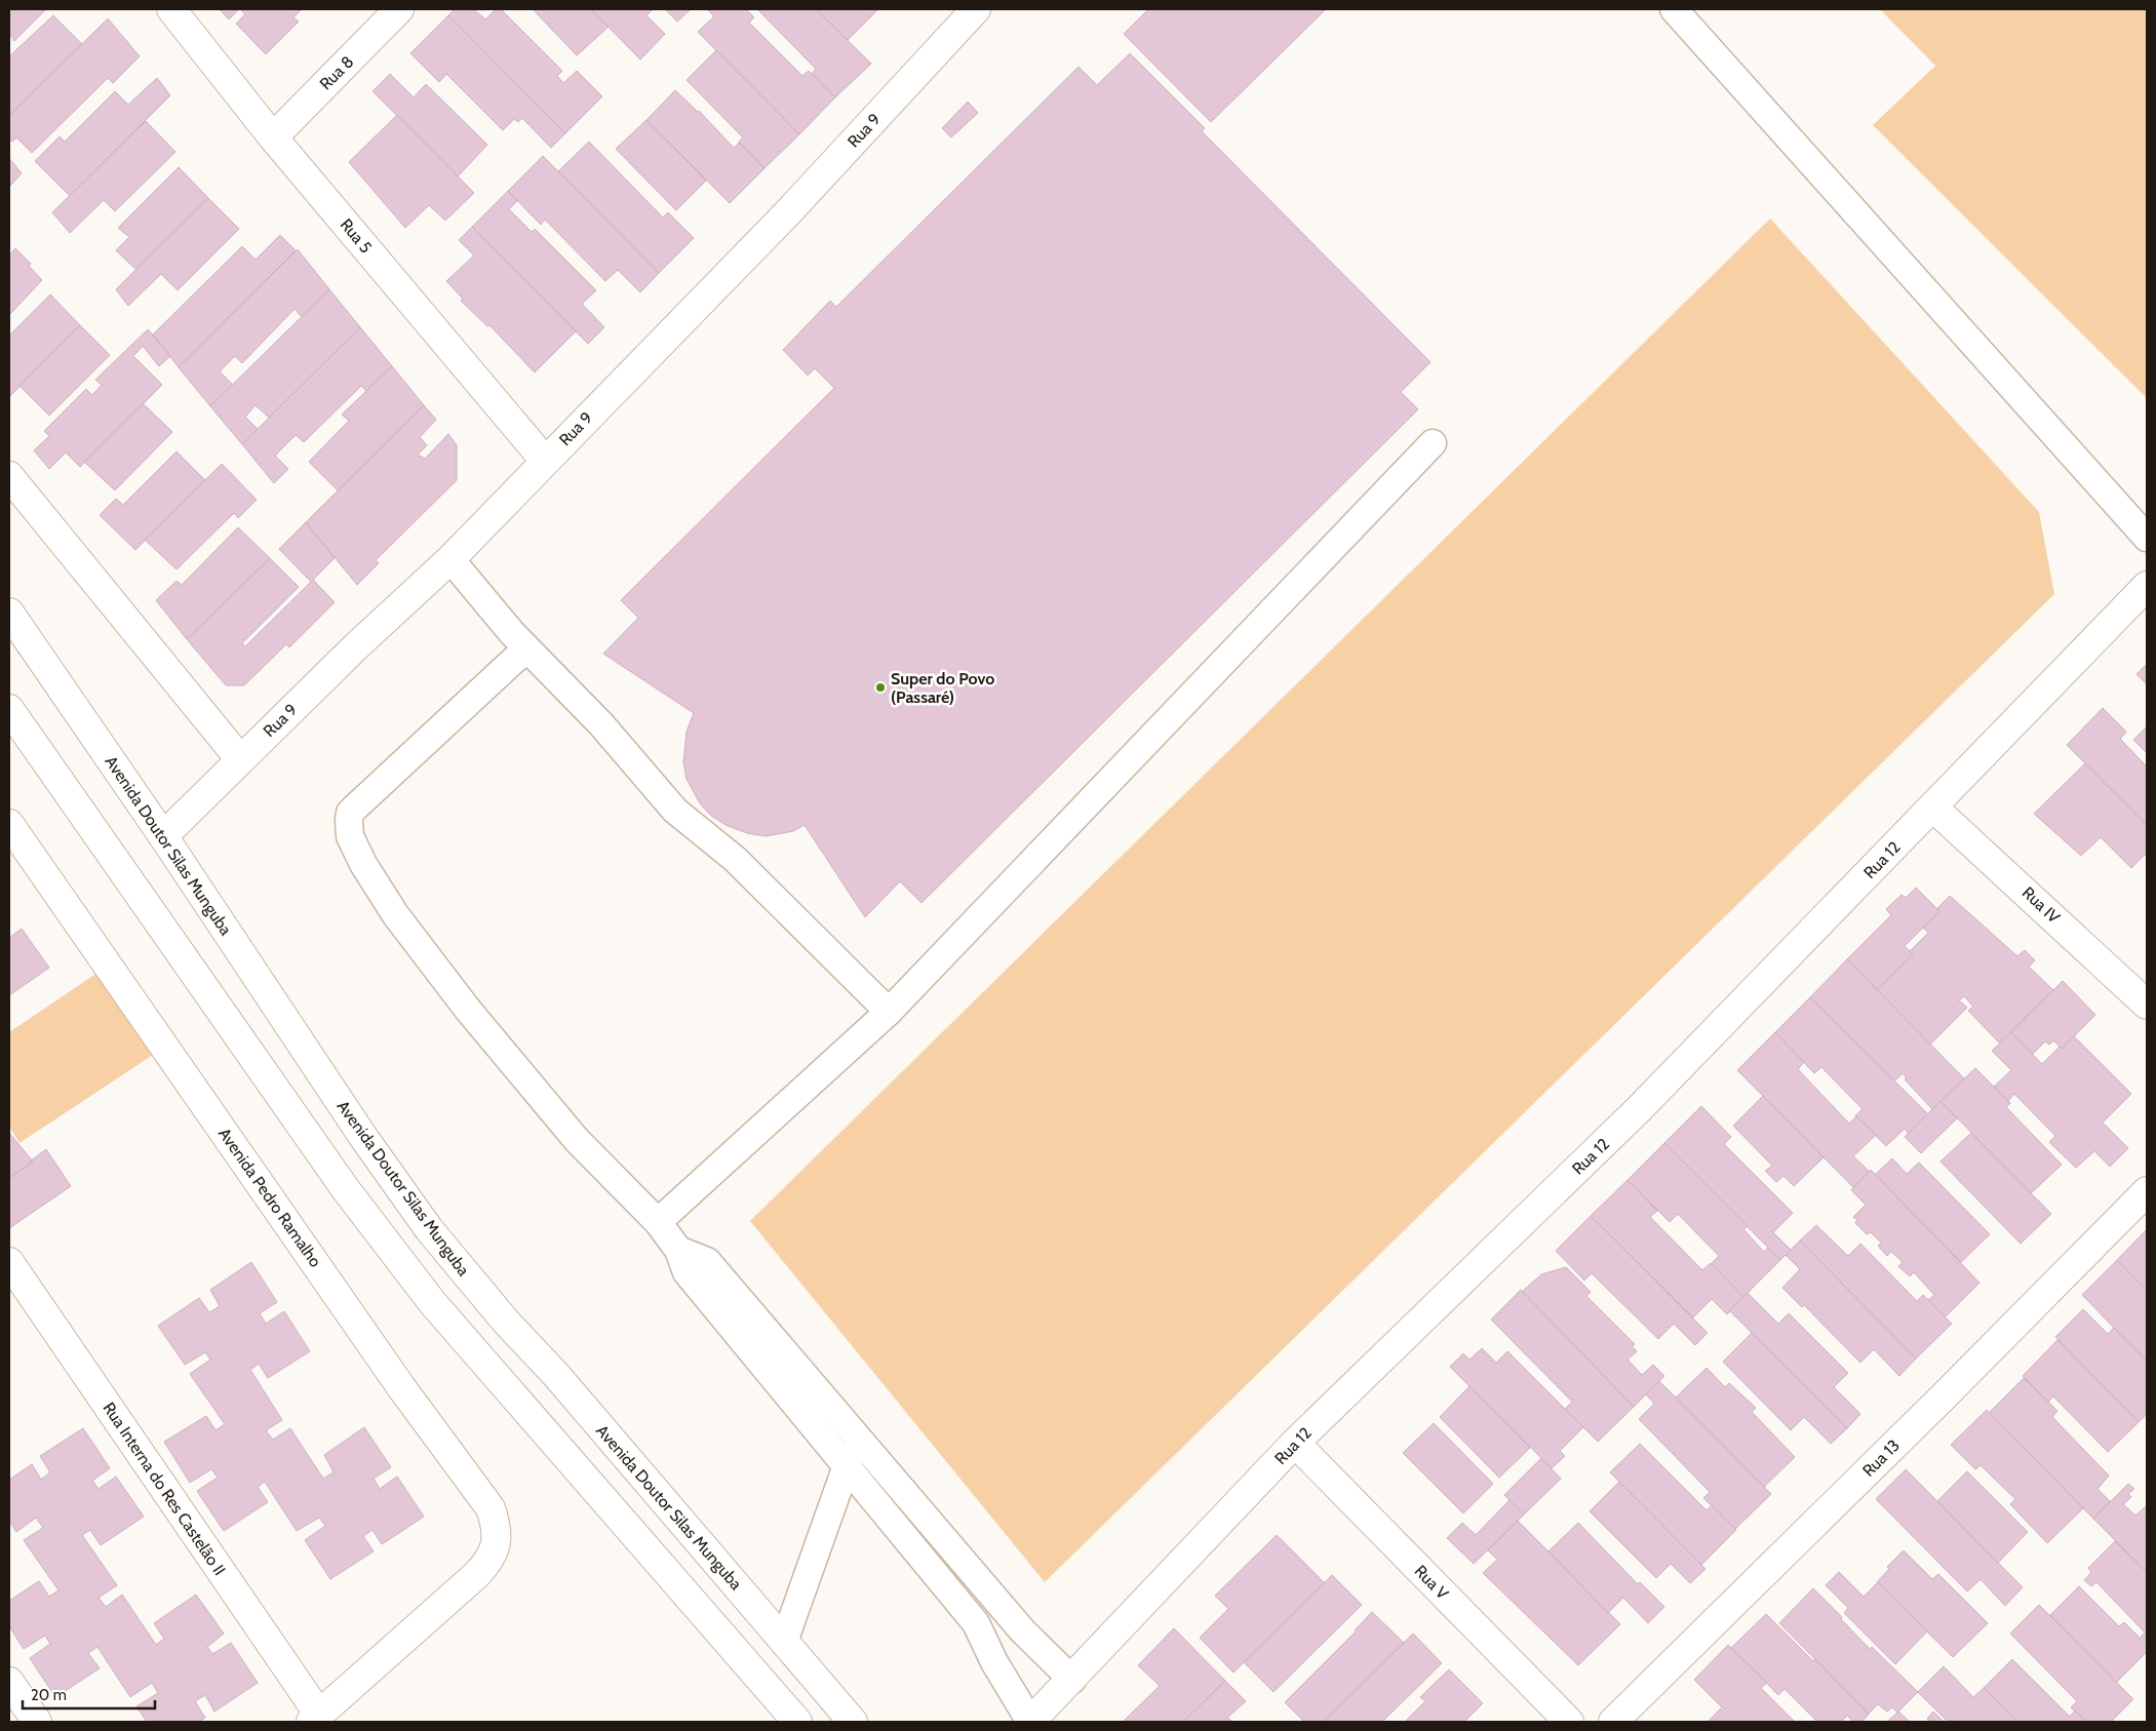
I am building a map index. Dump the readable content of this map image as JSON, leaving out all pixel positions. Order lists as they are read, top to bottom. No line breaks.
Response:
{"streets":{"street":["Rua 8","Rua 9","Rua 5","Avenida Doutor Silas Munguba","Rua 12","Rua IV","Avenida Pedro Ramalho","Rua 13","Rua Interna do Res Castelão II","Rua V"]},"crossings":[["Rua 8","Rua 5"],["Rua 9","Rua 5"],["Rua 9","Avenida Doutor Silas Munguba"],["Rua 12","Rua IV"],["Rua 12","Rua V"],["Avenida Pedro Ramalho","Rua Interna do Res Castelão II"]],"places":["Super do Povo (Passaré)"],"scale_bar":"20 m"}
